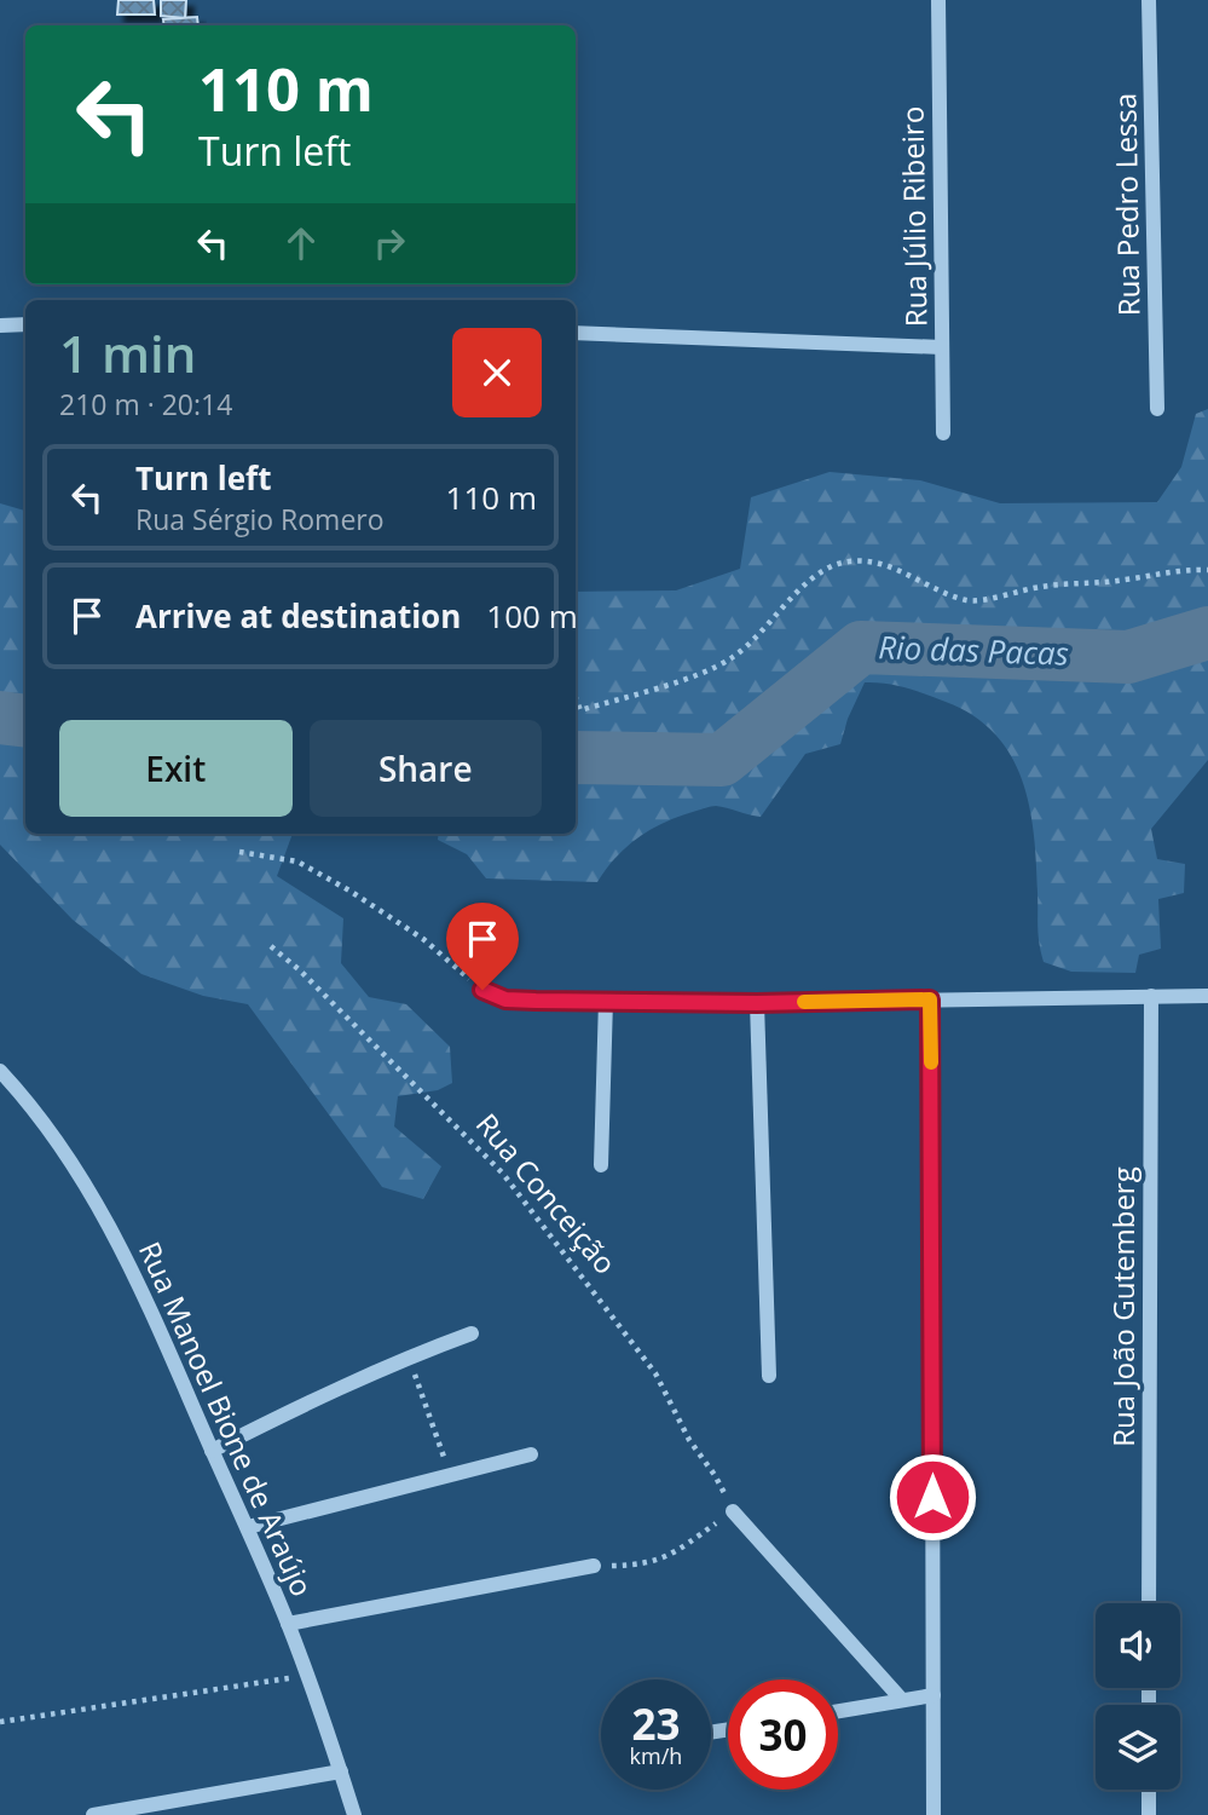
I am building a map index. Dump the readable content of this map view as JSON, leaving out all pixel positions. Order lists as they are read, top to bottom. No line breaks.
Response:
{"streets":{"street":["Rua Pedro Lessa","Rua Júlio Ribeiro","Rua João Gutemberg","Rua Manoel Bione de Araújo"],"path":["Rua Conceição"]},"water":["Rio das Pacas"],"page":{"turn":["110 m","Turn left"],"heading":["1 min","210 m · 20:14"],"list":[{"name":"Turn left","note":"Rua Sérgio Romero","value":"110 m"},{"name":"Arrive at destination","value":"100 m"}],"buttons":["Exit","Share"],"speed":"23 km/h","limit":"30"}}
